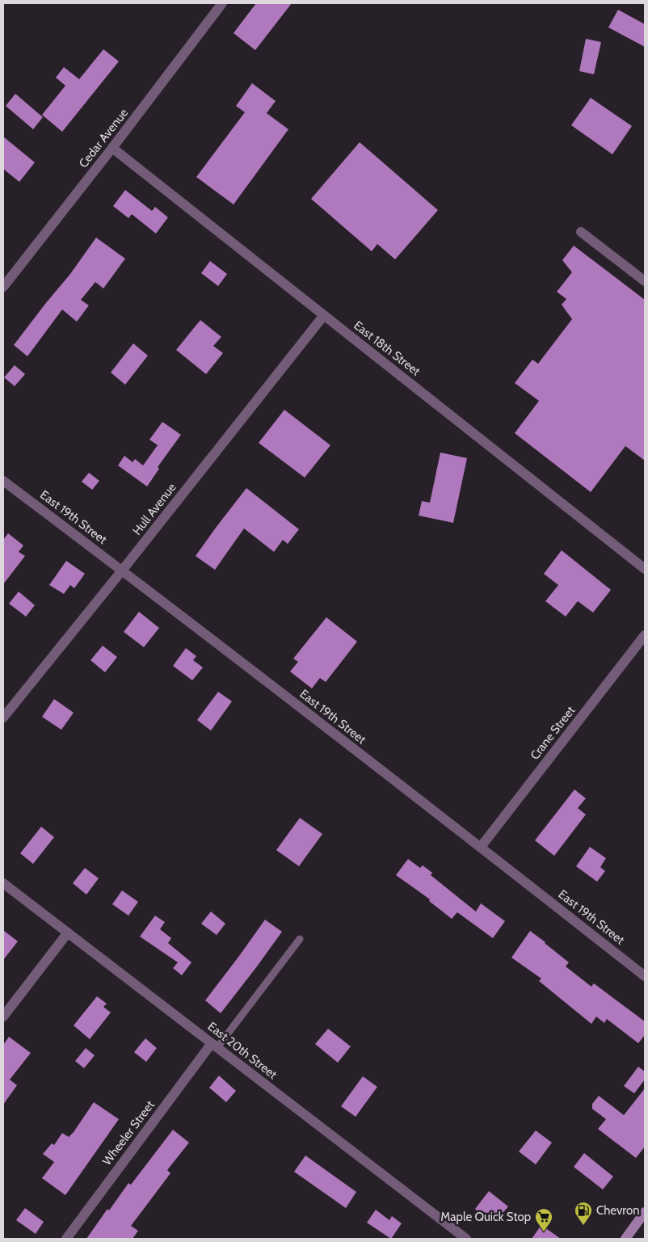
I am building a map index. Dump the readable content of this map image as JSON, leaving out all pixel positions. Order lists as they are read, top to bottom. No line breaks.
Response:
{"streets":{"street":["Cedar Avenue","East 18th Street","Hull Avenue","East 19th Street","Crane Street","East 20th Street","Wheeler Street"]},"crossings":[["Cedar Avenue","East 18th Street"],["East 18th Street","Hull Avenue"],["Hull Avenue","East 19th Street"],["East 19th Street","Crane Street"],["East 20th Street","Wheeler Street"]],"places":{"fuel station":["Chevron"],"supermarket":["Maple Quick Stop"]}}
